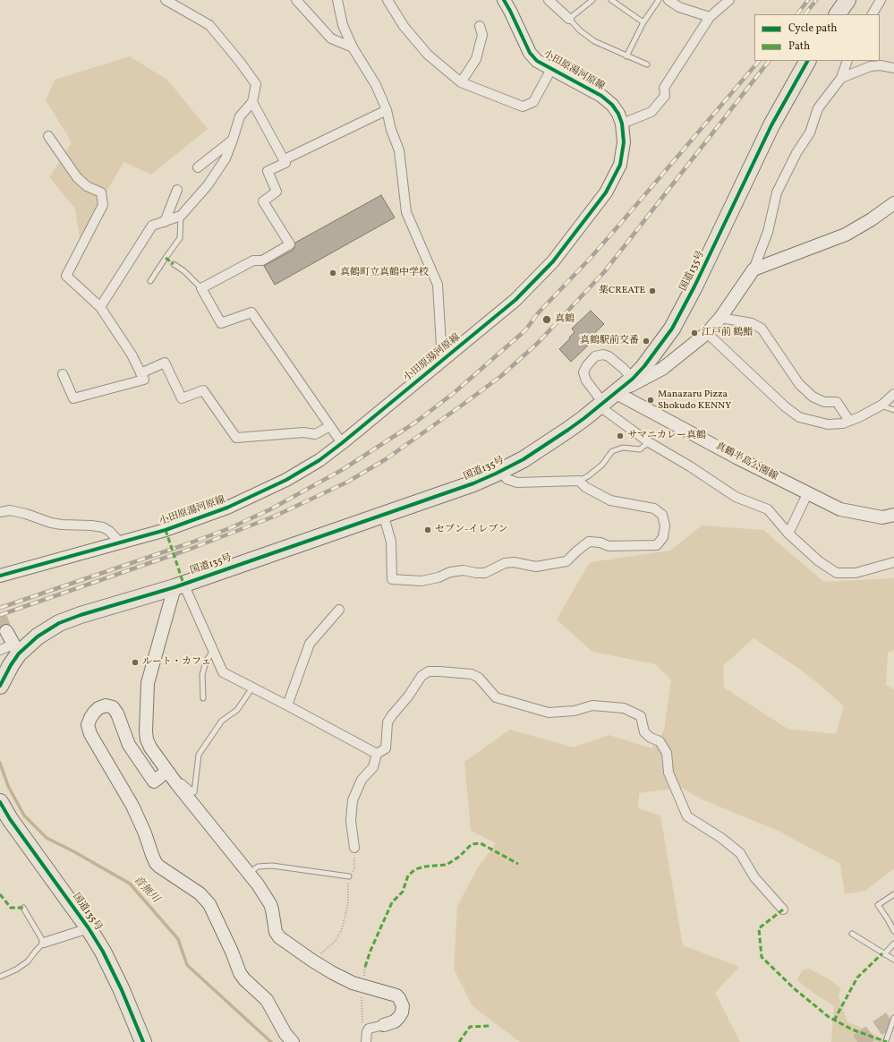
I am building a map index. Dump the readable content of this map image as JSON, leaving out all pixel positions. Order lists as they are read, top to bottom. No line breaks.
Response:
{"streets":{"highway":["国道135号"],"street":["小田原湯河原線","真鶴半島公園線"]},"crossings":[["国道135号","真鶴半島公園線"]],"water":["音無川"],"places":["真鶴町立真鶴中学校","薬CREATE","真鶴","江戸前 鶴鮨","真鶴駅前交番","Manazaru Pizza Shokudo KENNY","サマニカレー真鶴","セブン-イレブン","ルート・カフェ"],"legend":["Cycle path","Path"]}
